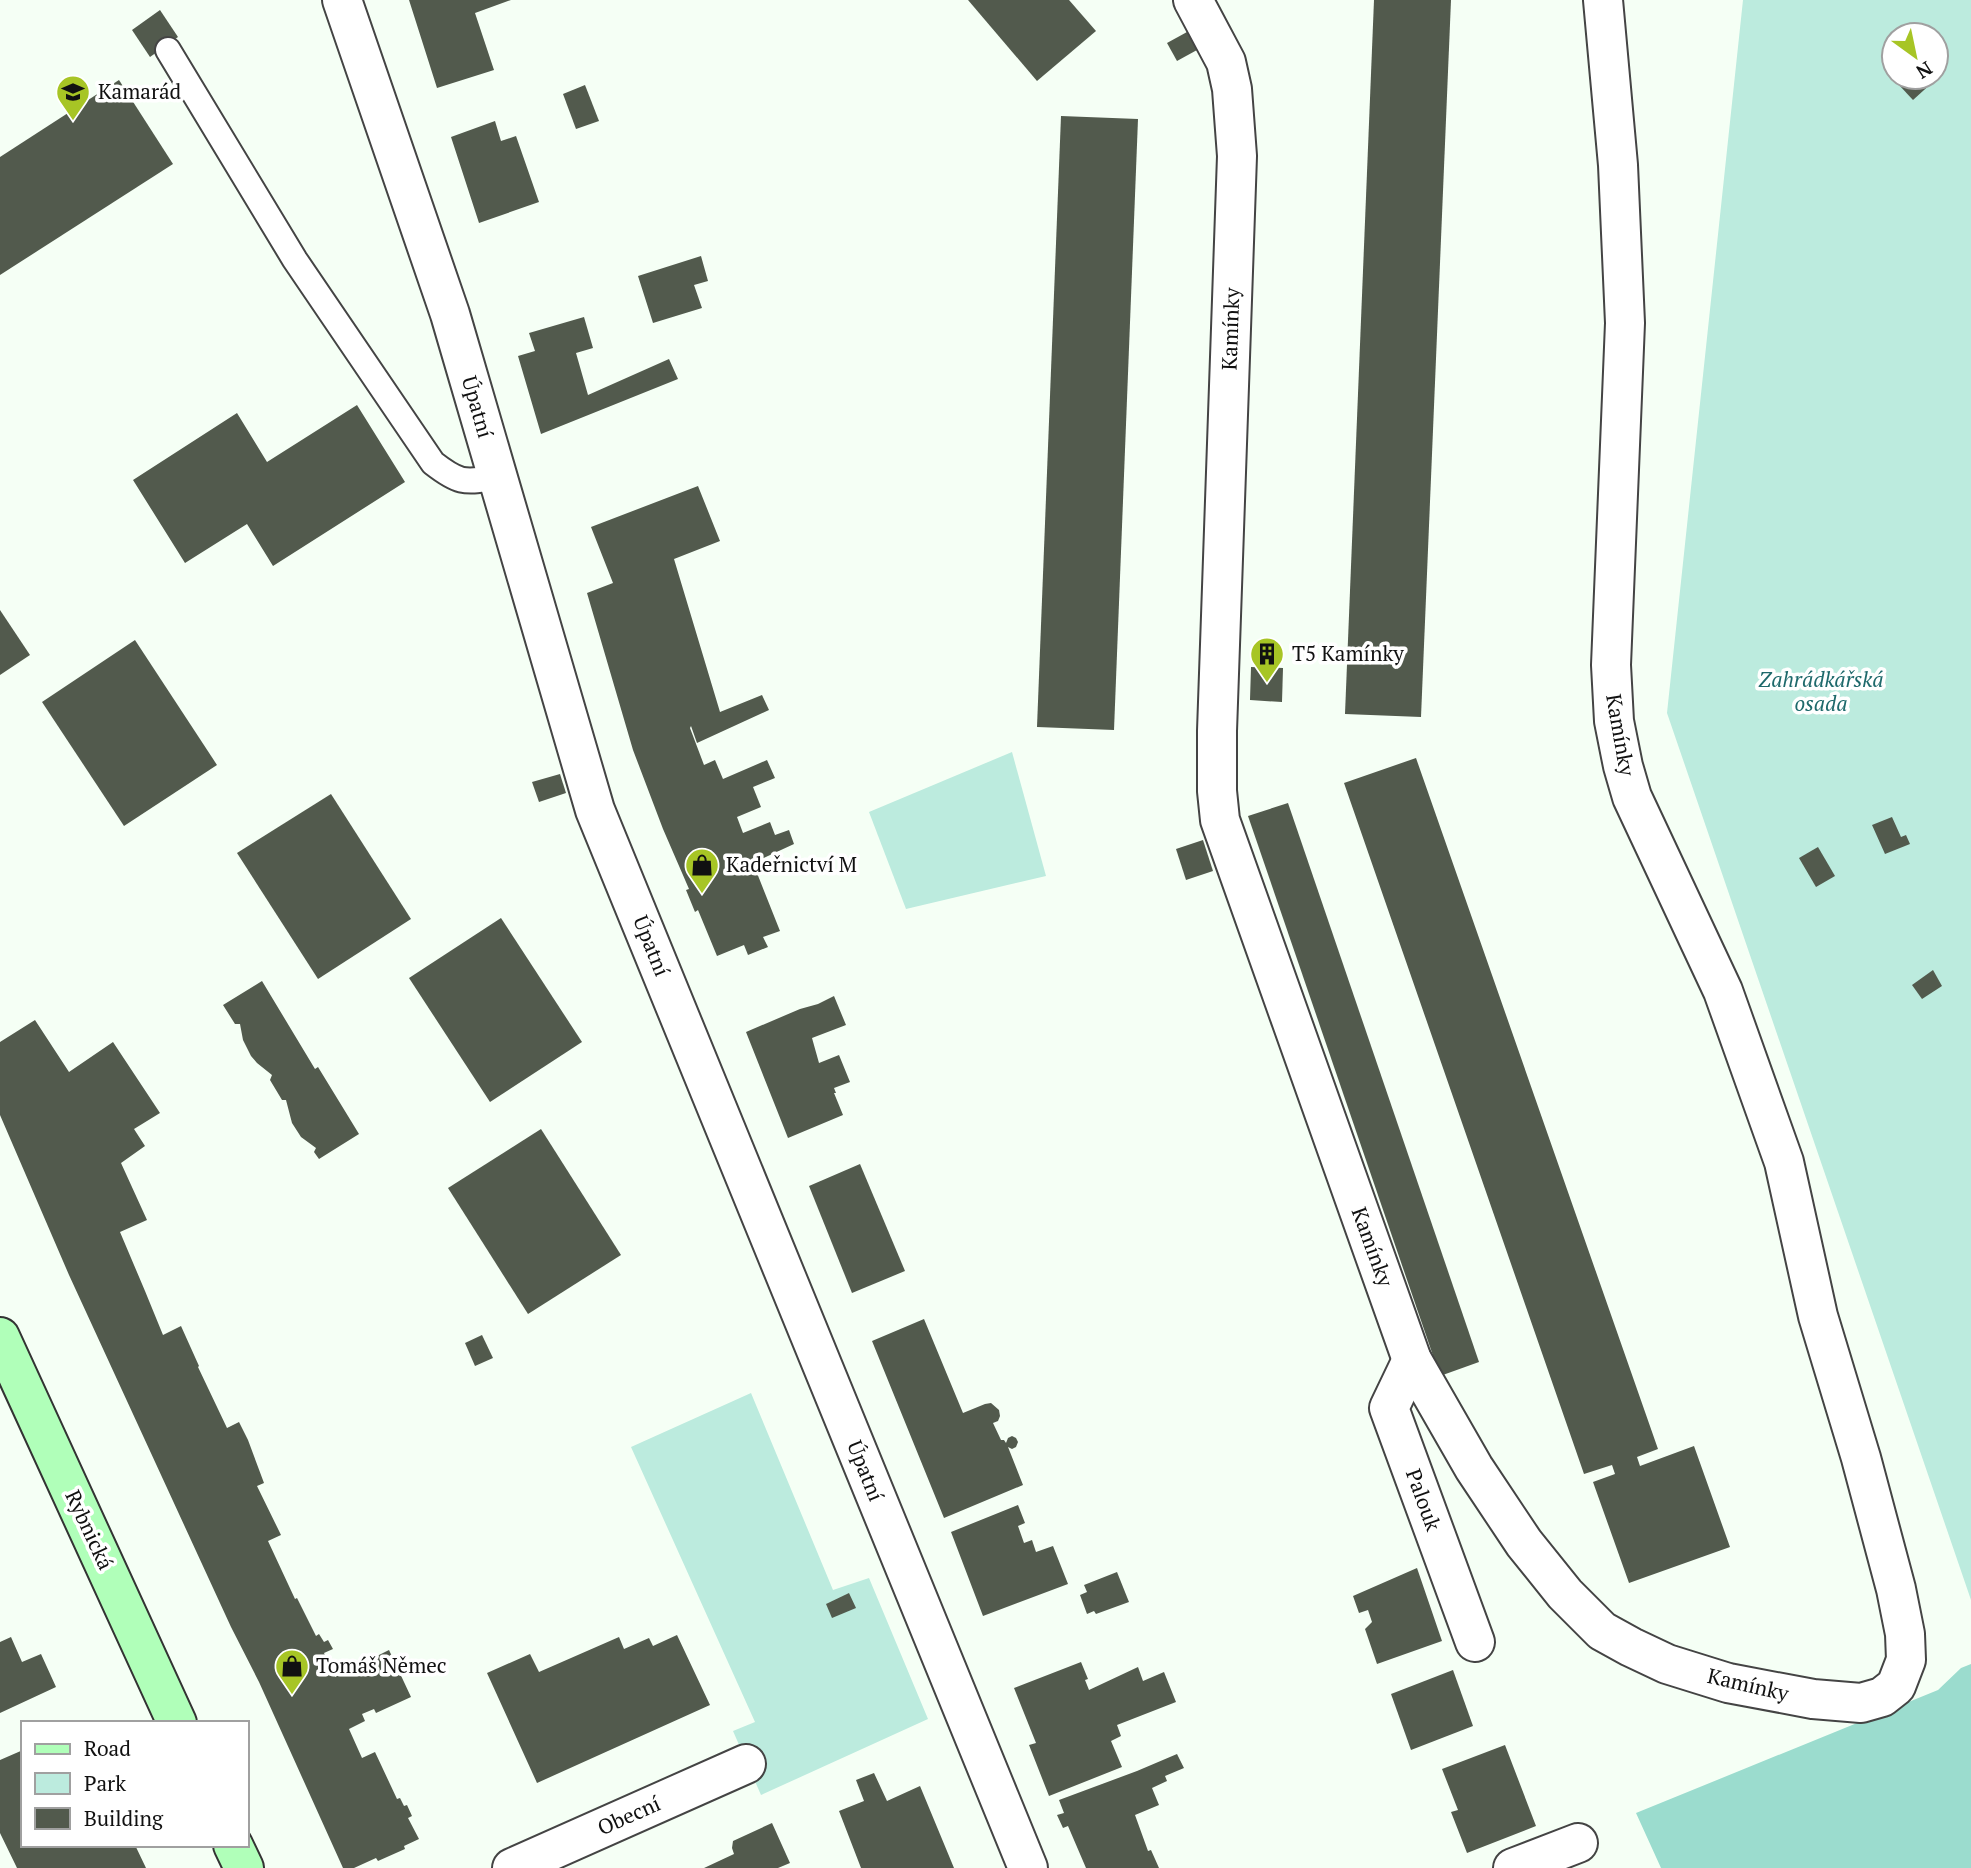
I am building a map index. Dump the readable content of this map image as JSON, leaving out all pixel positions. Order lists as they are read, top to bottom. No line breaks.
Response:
{"streets":{"street":["Kamínky","Úpatní","Palouk","Rybnická","Obecní"]},"crossings":[["Kamínky","Palouk"]],"parks":["Zahrádkářská osada"],"places":{"school or university":["Kamarád"],"building":["T5 Kamínky"],"shop":["Kadeřnictví M","Tomáš Němec"]},"legend":["Road","Park","Building"],"north":"bottom right"}
